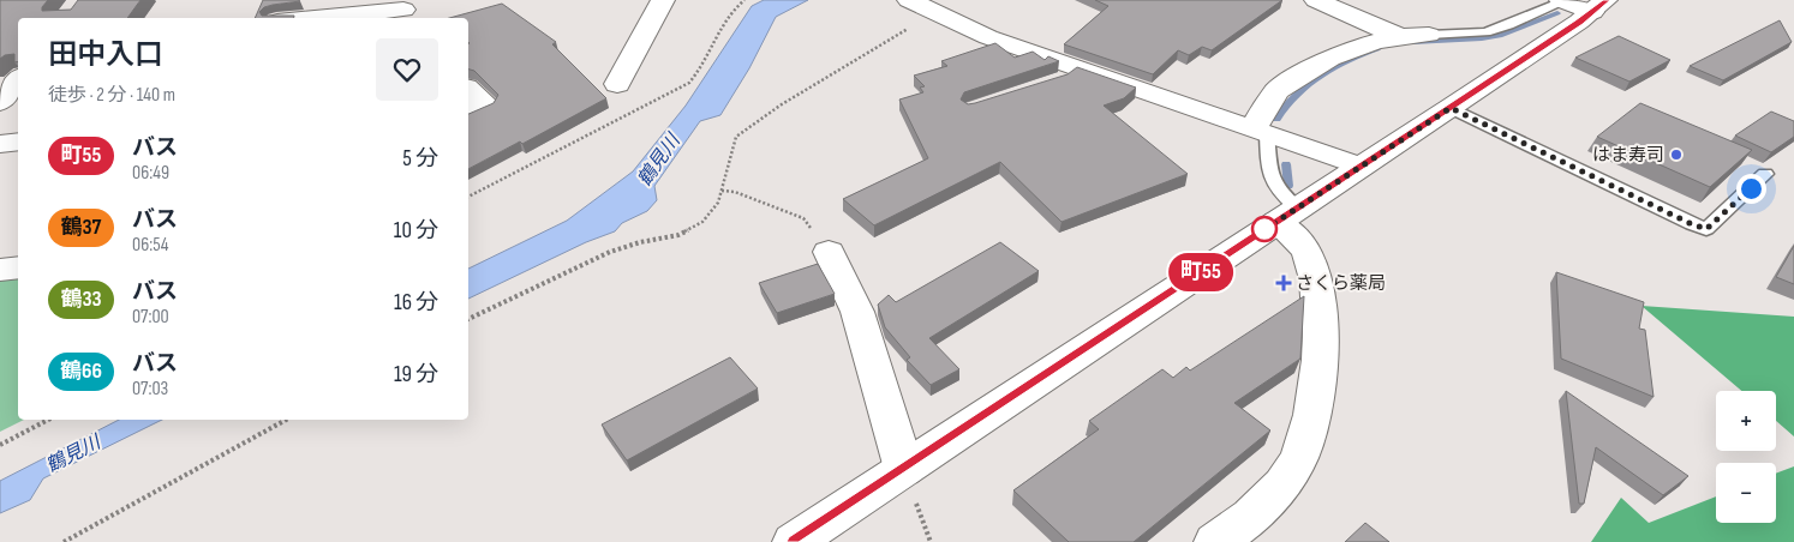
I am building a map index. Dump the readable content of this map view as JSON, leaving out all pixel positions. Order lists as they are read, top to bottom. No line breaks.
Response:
{"water":["鶴見川"],"places":{"other":["はま寿司"],"health":["さくら薬局"]},"lines":["bus line 町55"],"page":{"on_map":"町55","heading":["田中入口","徒歩 · 2 分 · 140 m"],"list":[{"mark":"町55","name":"バス","note":"06:49","value":"5 分"},{"mark":"鶴37","name":"バス","note":"06:54","value":"10 分"},{"mark":"鶴33","name":"バス","note":"07:00","value":"16 分"},{"mark":"鶴66","name":"バス","note":"07:03","value":"19 分"}],"map_buttons":["+","−"]}}
